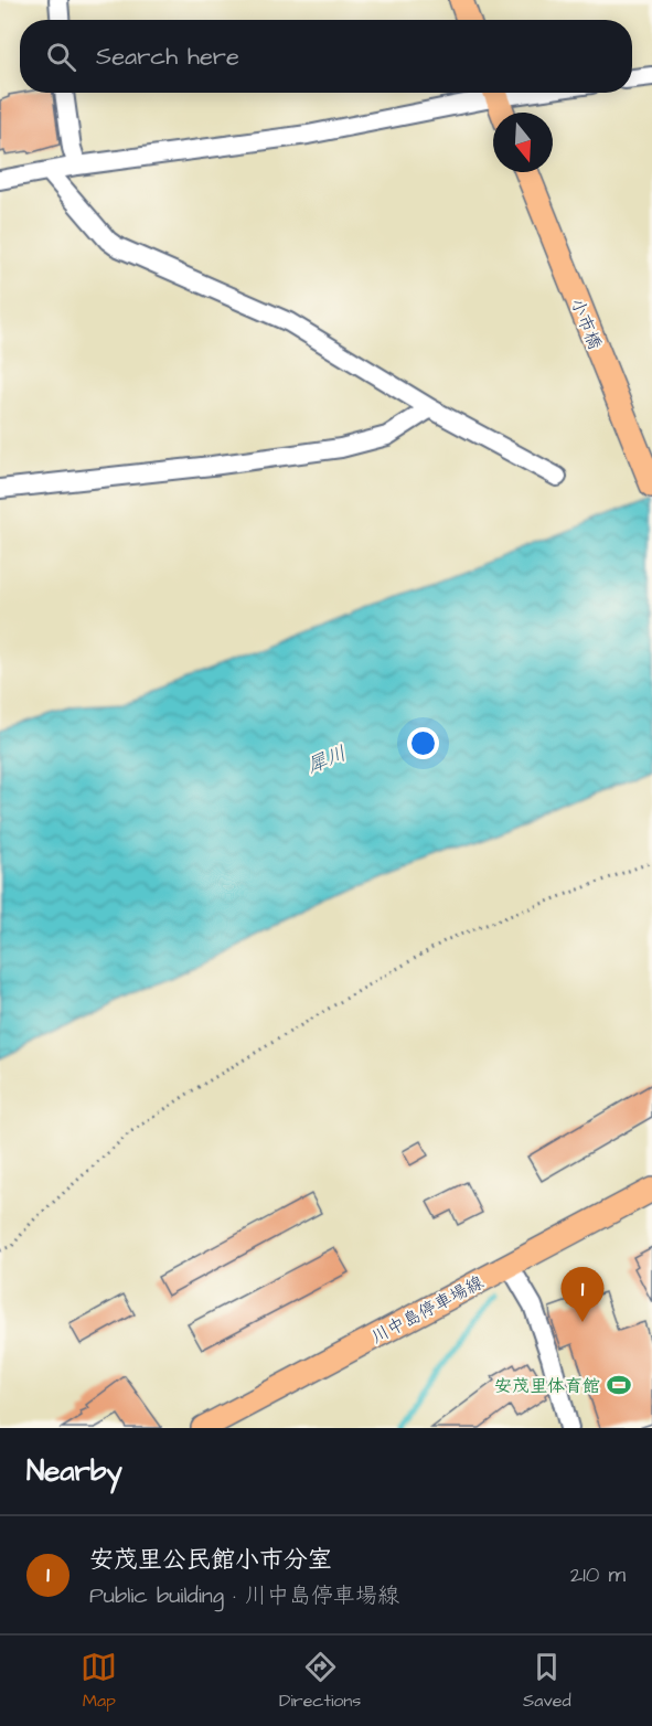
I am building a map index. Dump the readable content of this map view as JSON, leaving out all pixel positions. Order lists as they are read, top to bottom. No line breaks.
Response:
{"streets":{"main road":["小市橋","川中島停車場線"]},"water":["犀川"],"places":{"sports":["安茂里体育館"]},"north":"bottom","page":{"search":"Search here","pins":"1","heading":"Nearby","list":[{"mark":"1","name":"安茂里公民館小市分室","note":"Public building · 川中島停車場線","value":"210 m"}],"nav":["Map","Directions","Saved"]}}
